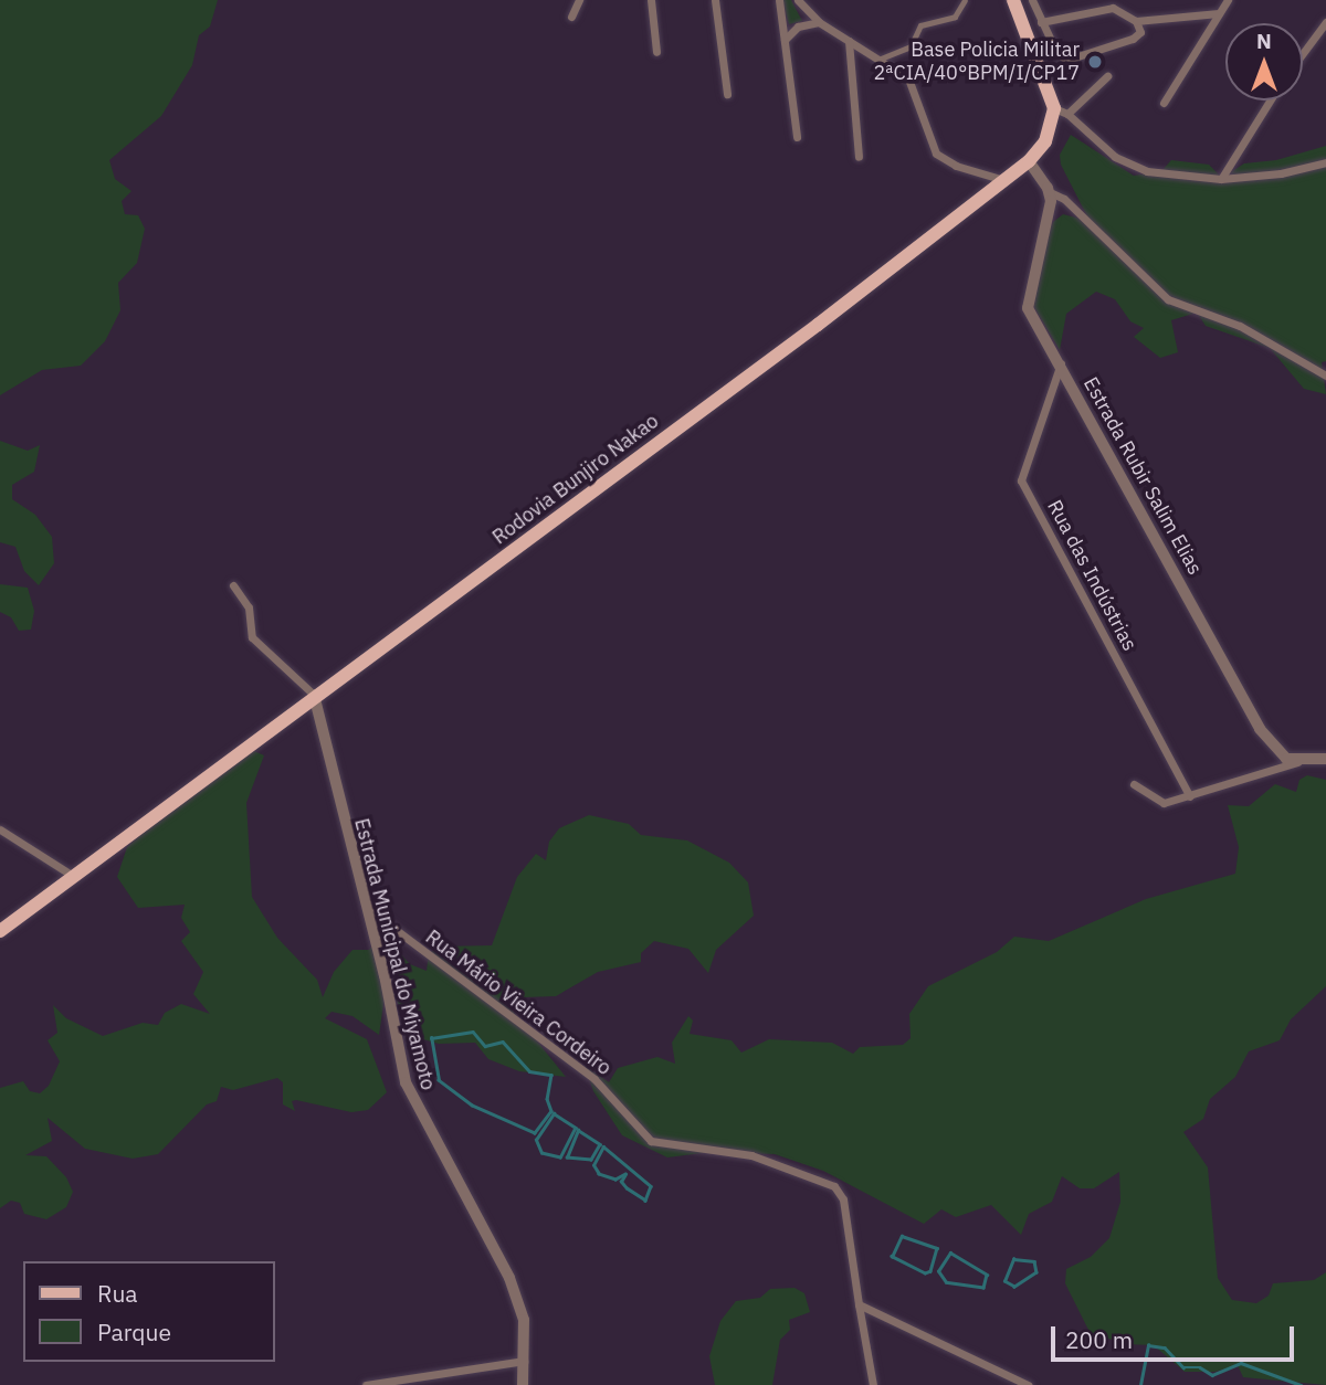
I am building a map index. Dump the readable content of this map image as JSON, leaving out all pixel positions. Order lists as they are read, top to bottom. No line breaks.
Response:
{"streets":{"main road":["Rodovia Bunjiro Nakao"],"street":["Estrada Rubir Salim Elias","Rua das Indústrias","Estrada Municipal do Miyamoto","Rua Mário Vieira Cordeiro"]},"crossings":[["Estrada Rubir Salim Elias","Rua das Indústrias"],["Rodovia Bunjiro Nakao","Estrada Municipal do Miyamoto"],["Estrada Municipal do Miyamoto","Rua Mário Vieira Cordeiro"]],"places":["Base Policia Militar 2ªCIA/40°BPM/I/CP17"],"legend":["Rua","Parque"],"scale_bar":"200 m","north":"top"}
